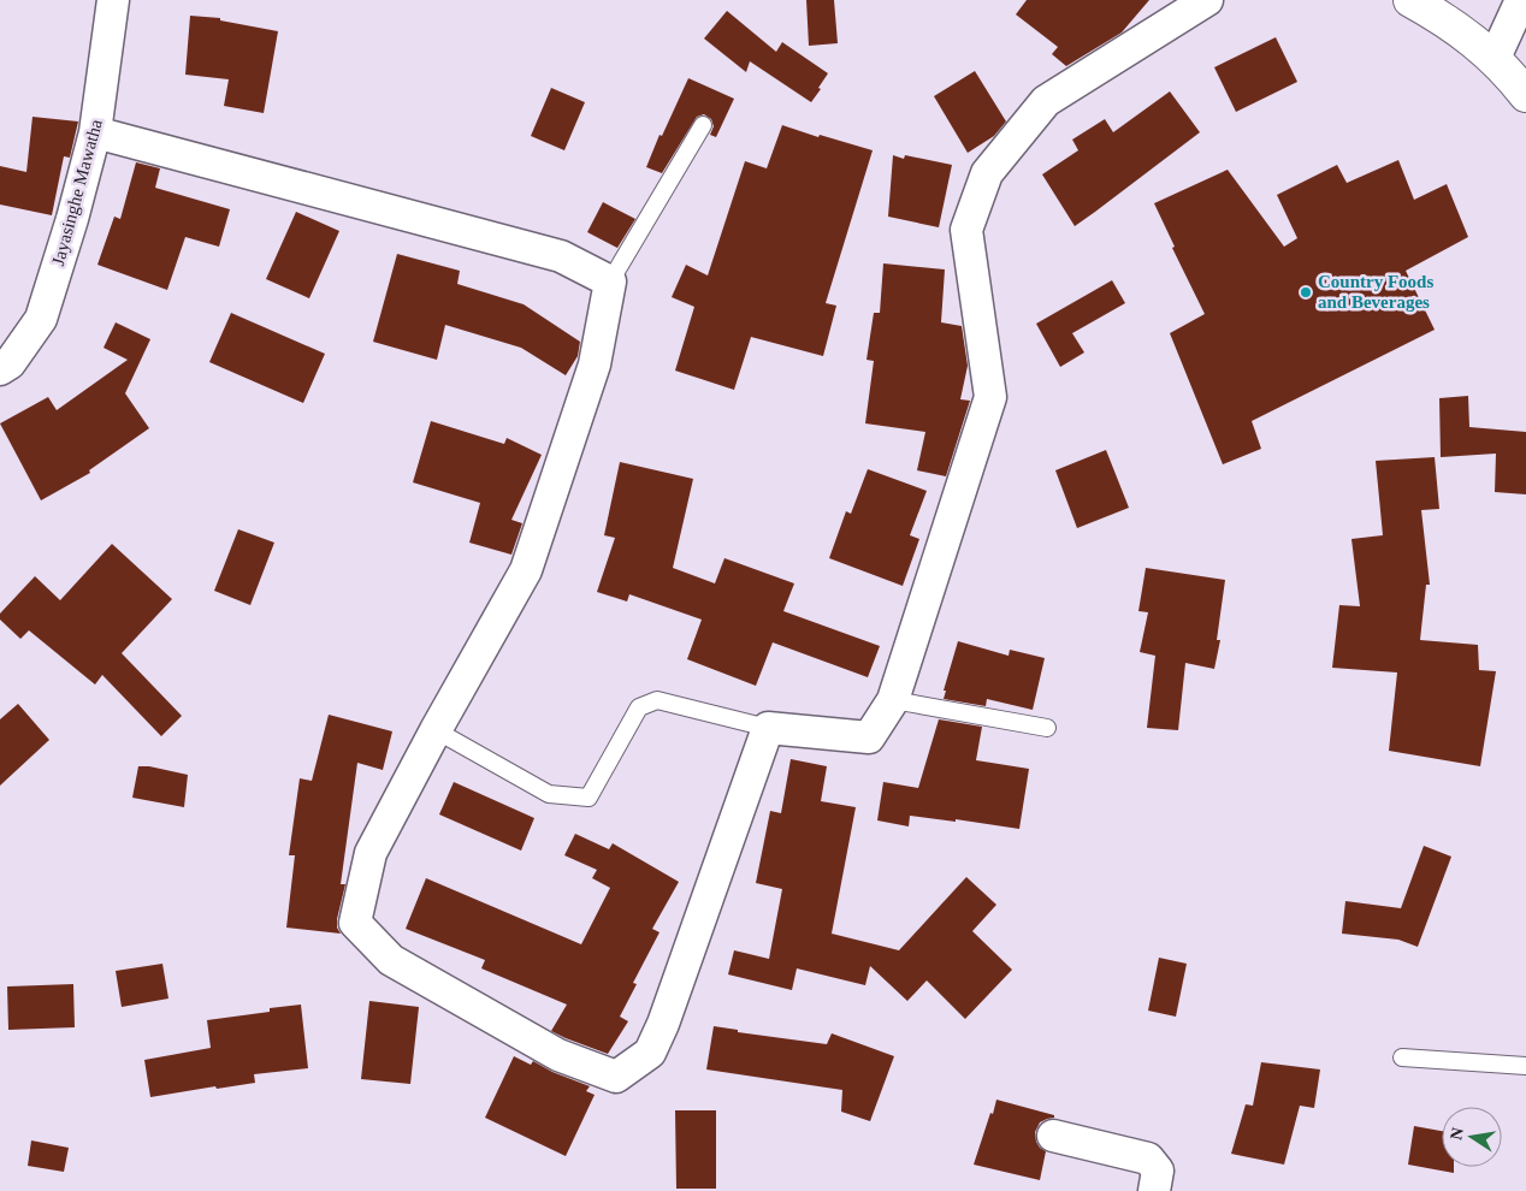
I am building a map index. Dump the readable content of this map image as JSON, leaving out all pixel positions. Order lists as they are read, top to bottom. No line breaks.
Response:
{"streets":{"street":["Jayasinghe Mawatha"]},"places":["Country Foods and Beverages"],"north":"left"}
